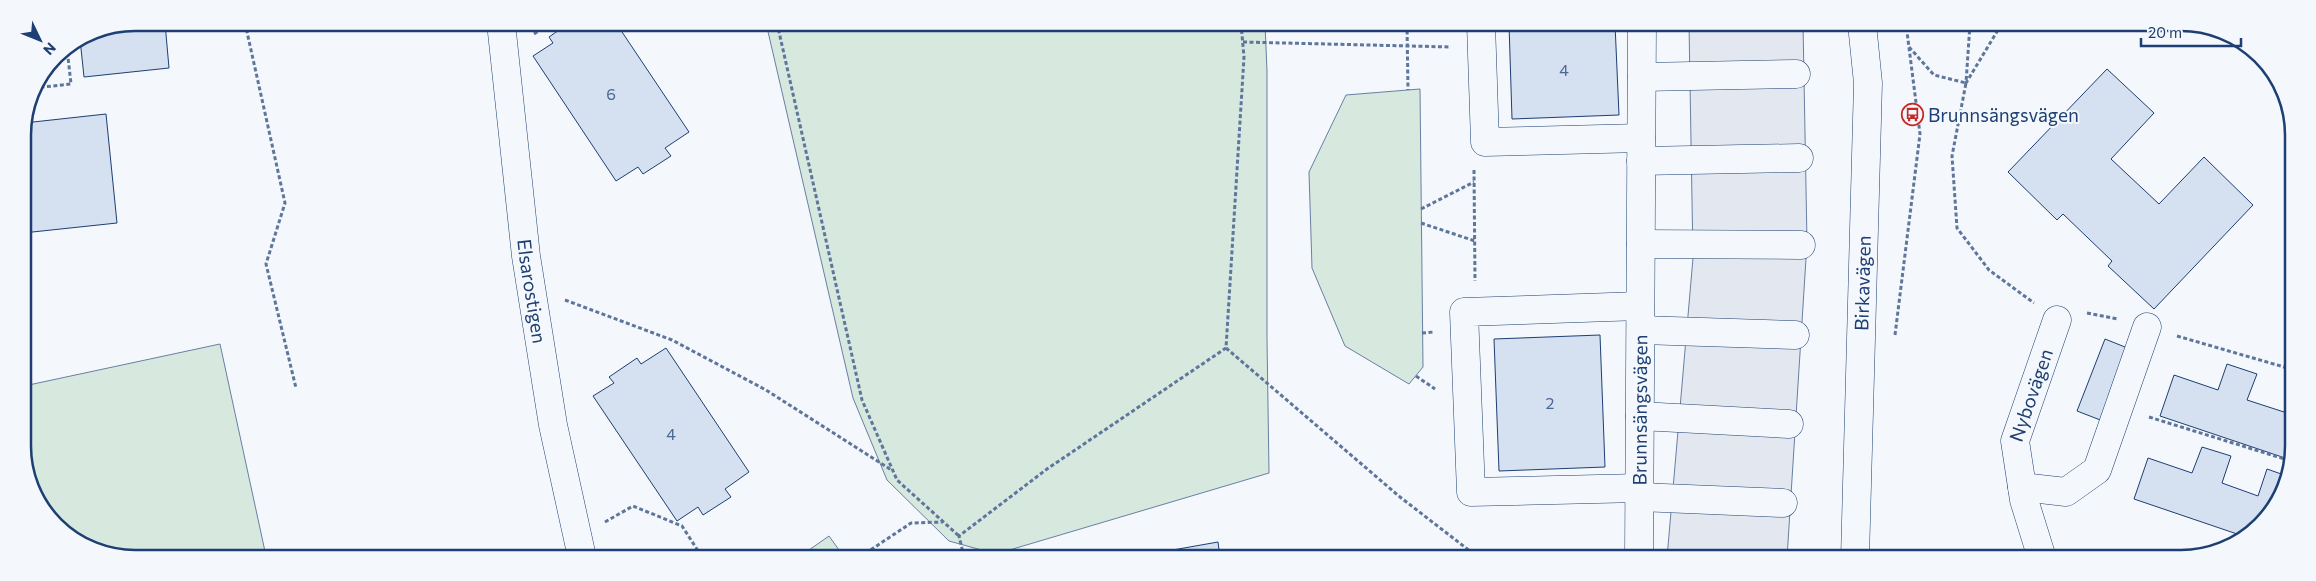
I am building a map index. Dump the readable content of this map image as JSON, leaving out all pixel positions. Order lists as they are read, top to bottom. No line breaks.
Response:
{"streets":{"street":["Birkavägen","Elsarostigen","Nybovägen","Brunnsängsvägen"]},"places":{"bus stop":["Brunnsängsvägen"]},"house_numbers":["4","6","2","4"],"scale_bar":"20 m","north":"bottom right"}
